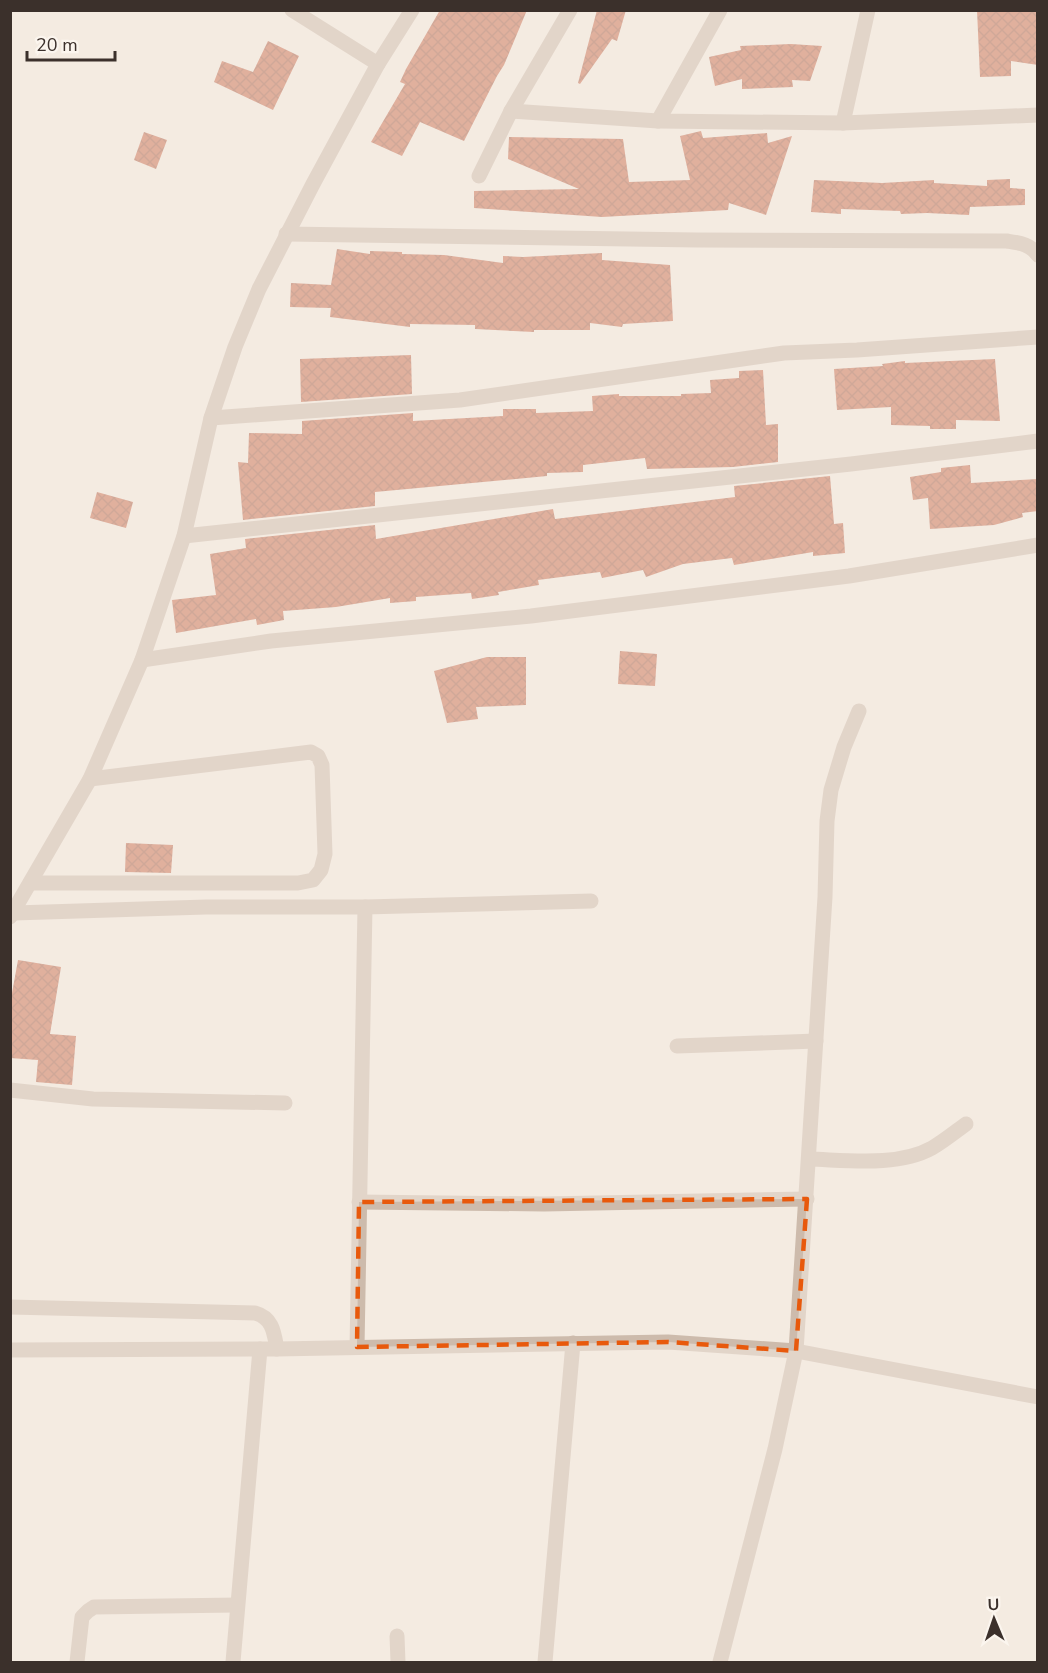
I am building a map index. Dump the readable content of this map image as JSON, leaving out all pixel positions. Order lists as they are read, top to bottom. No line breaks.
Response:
{"scale_bar":"20 m","north":"top"}
